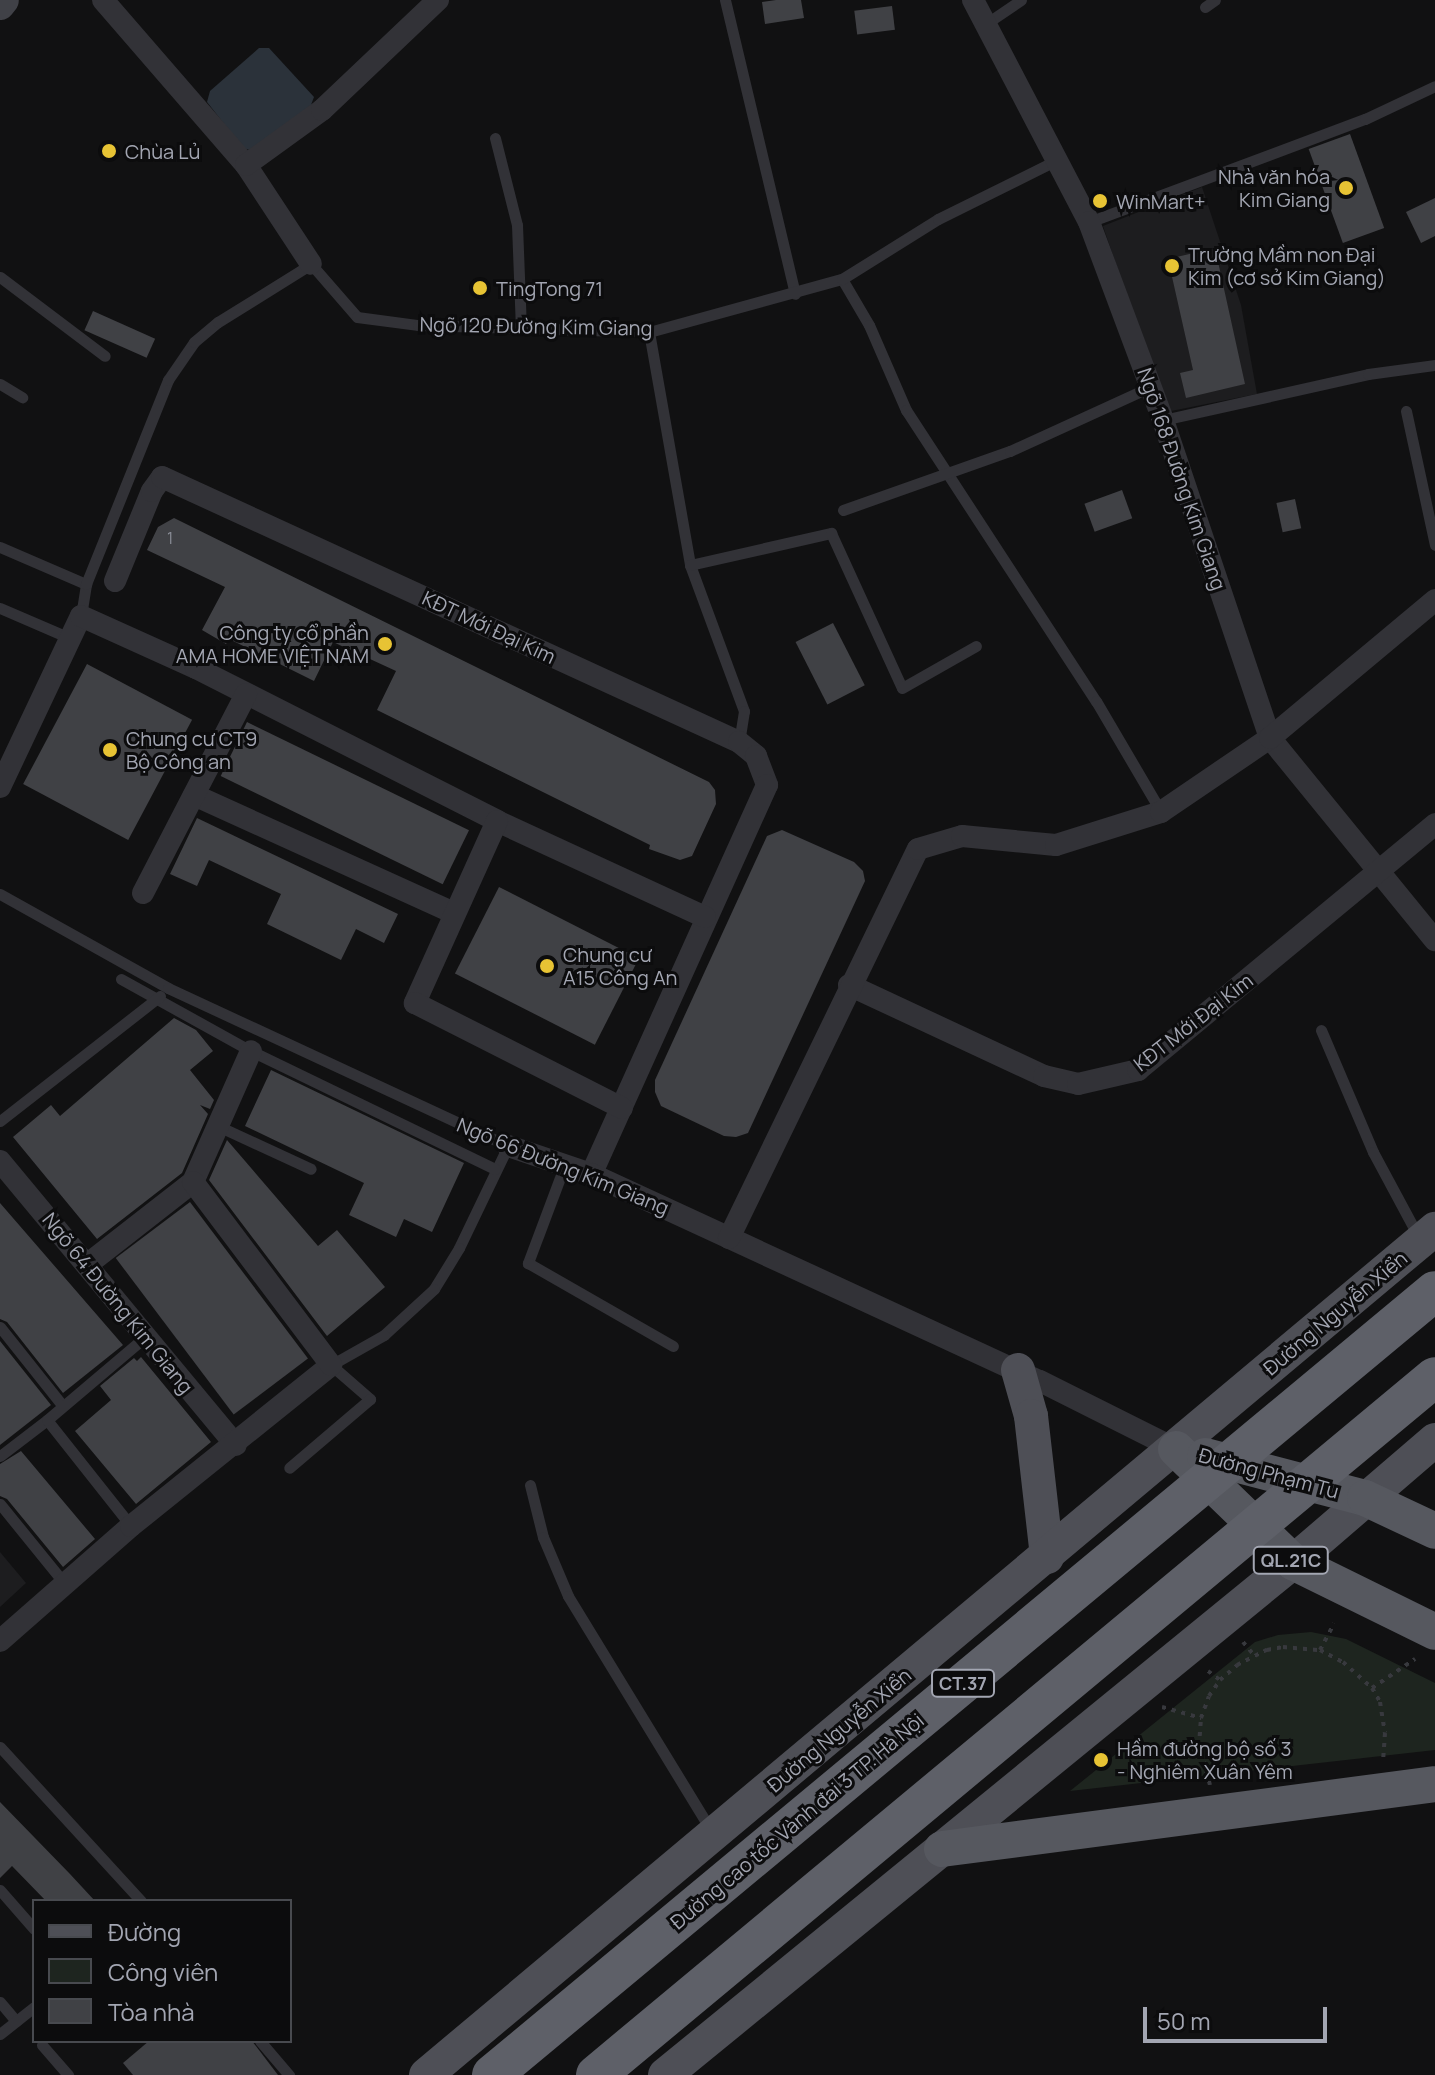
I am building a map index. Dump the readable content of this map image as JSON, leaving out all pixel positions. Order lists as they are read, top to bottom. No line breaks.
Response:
{"streets":{"highway":["Đường Phạm Tu","QL.21C","CT.37","Đường cao tốc Vành đai 3 TP. Hà Nội"],"main road":["Đường Nguyễn Xiển"],"street":["Ngõ 120 Đường Kim Giang","Ngõ 168 Đường Kim Giang","KĐT Mới Đại Kim","Ngõ 66 Đường Kim Giang","Ngõ 64 Đường Kim Giang"]},"crossings":[["Ngõ 120 Đường Kim Giang","Ngõ 168 Đường Kim Giang"],["KĐT Mới Đại Kim","Ngõ 66 Đường Kim Giang"],["Ngõ 66 Đường Kim Giang","Đường Nguyễn Xiển"],["Ngõ 66 Đường Kim Giang","Đường Phạm Tu"],["Đường Nguyễn Xiển","Đường Phạm Tu"]],"places":["Chùa Lủ","Nhà văn hóa Kim Giang","WinMart+","Trường Mầm non Đại Kim (cơ sở Kim Giang)","TingTong 71","Công ty cổ phần AMA HOME VIỆT NAM","Chung cư CT9 Bộ Công an","Chung cư A15 Công An","Hầm đường bộ số 3 - Nghiêm Xuân Yêm"],"house_numbers":["1"],"legend":["Đường","Công viên","Tòa nhà"],"scale_bar":"50 m"}
